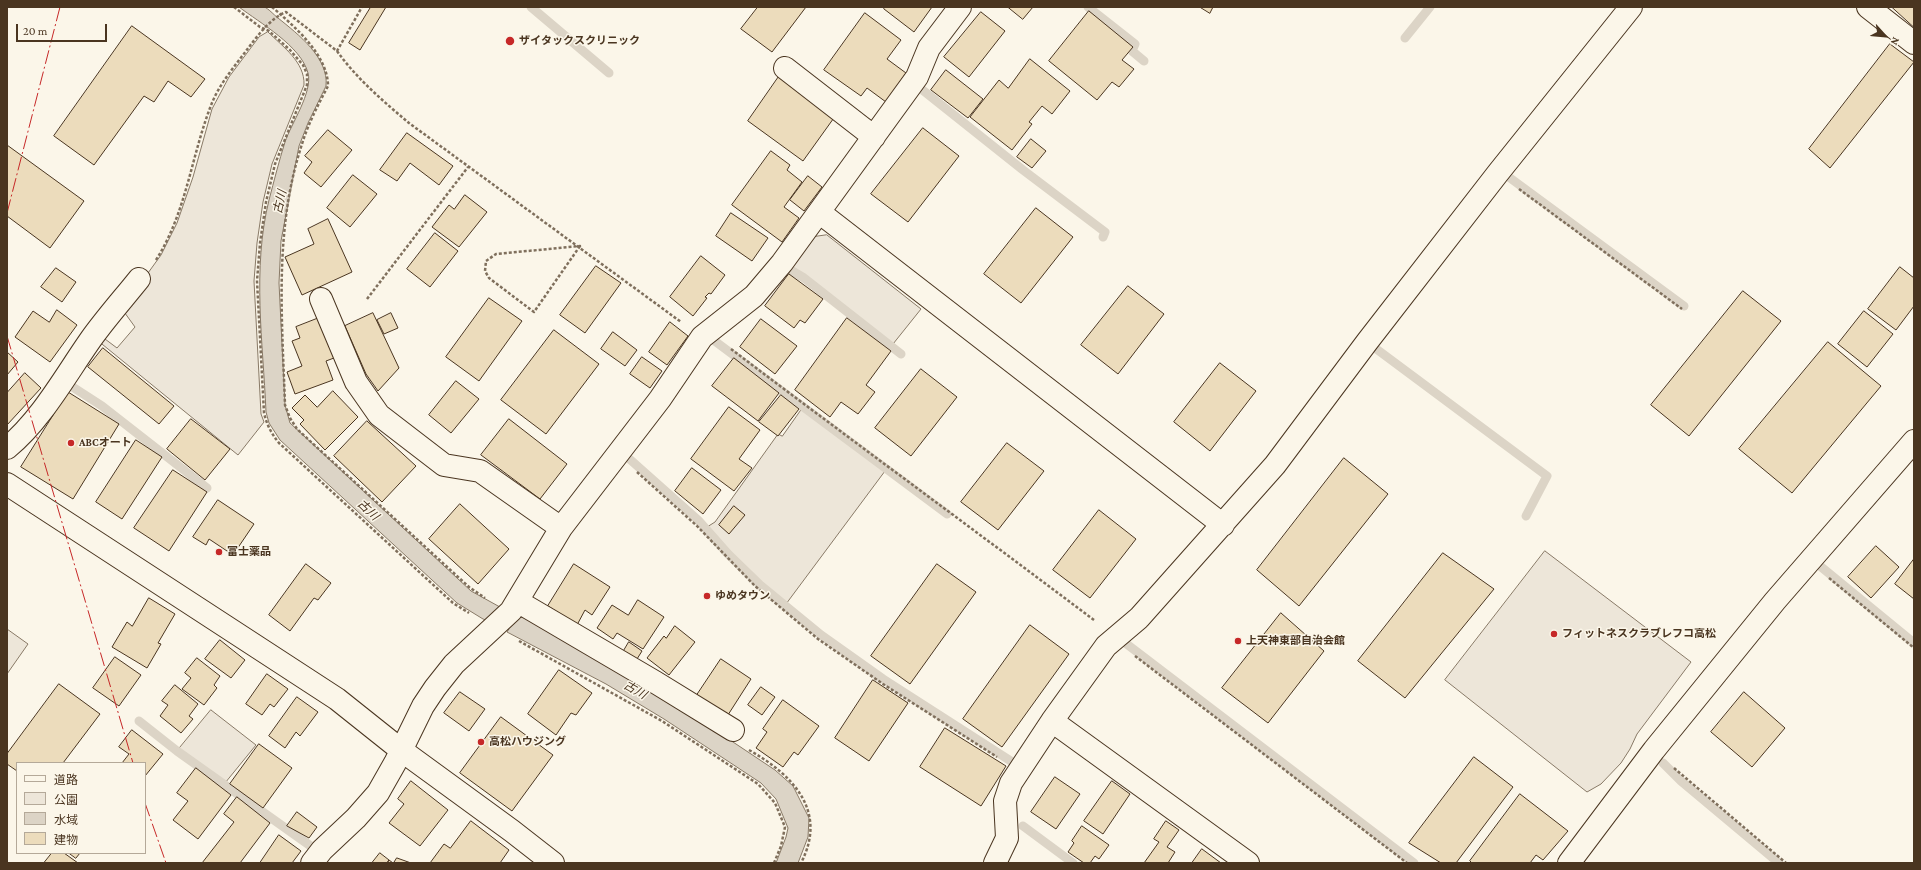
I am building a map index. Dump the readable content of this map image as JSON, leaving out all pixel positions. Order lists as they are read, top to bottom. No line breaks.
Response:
{"water":["古川"],"places":["ザイタックスクリニック","ABCオート","富士薬品","ゆめタウン","フィットネスクラブレフコ高松","上天神東部自治会館","高松ハウジング"],"legend":["道路","公園","水域","建物"],"scale_bar":"20 m","north":"bottom right"}
